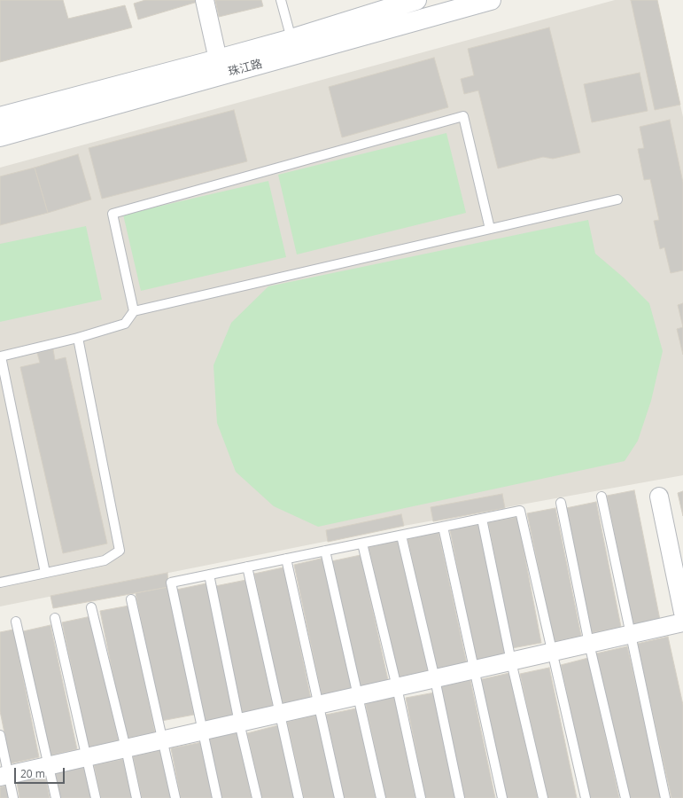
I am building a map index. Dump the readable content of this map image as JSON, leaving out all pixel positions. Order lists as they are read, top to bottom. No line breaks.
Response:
{"streets":{"main road":["珠江路"]},"scale_bar":"20 m"}
